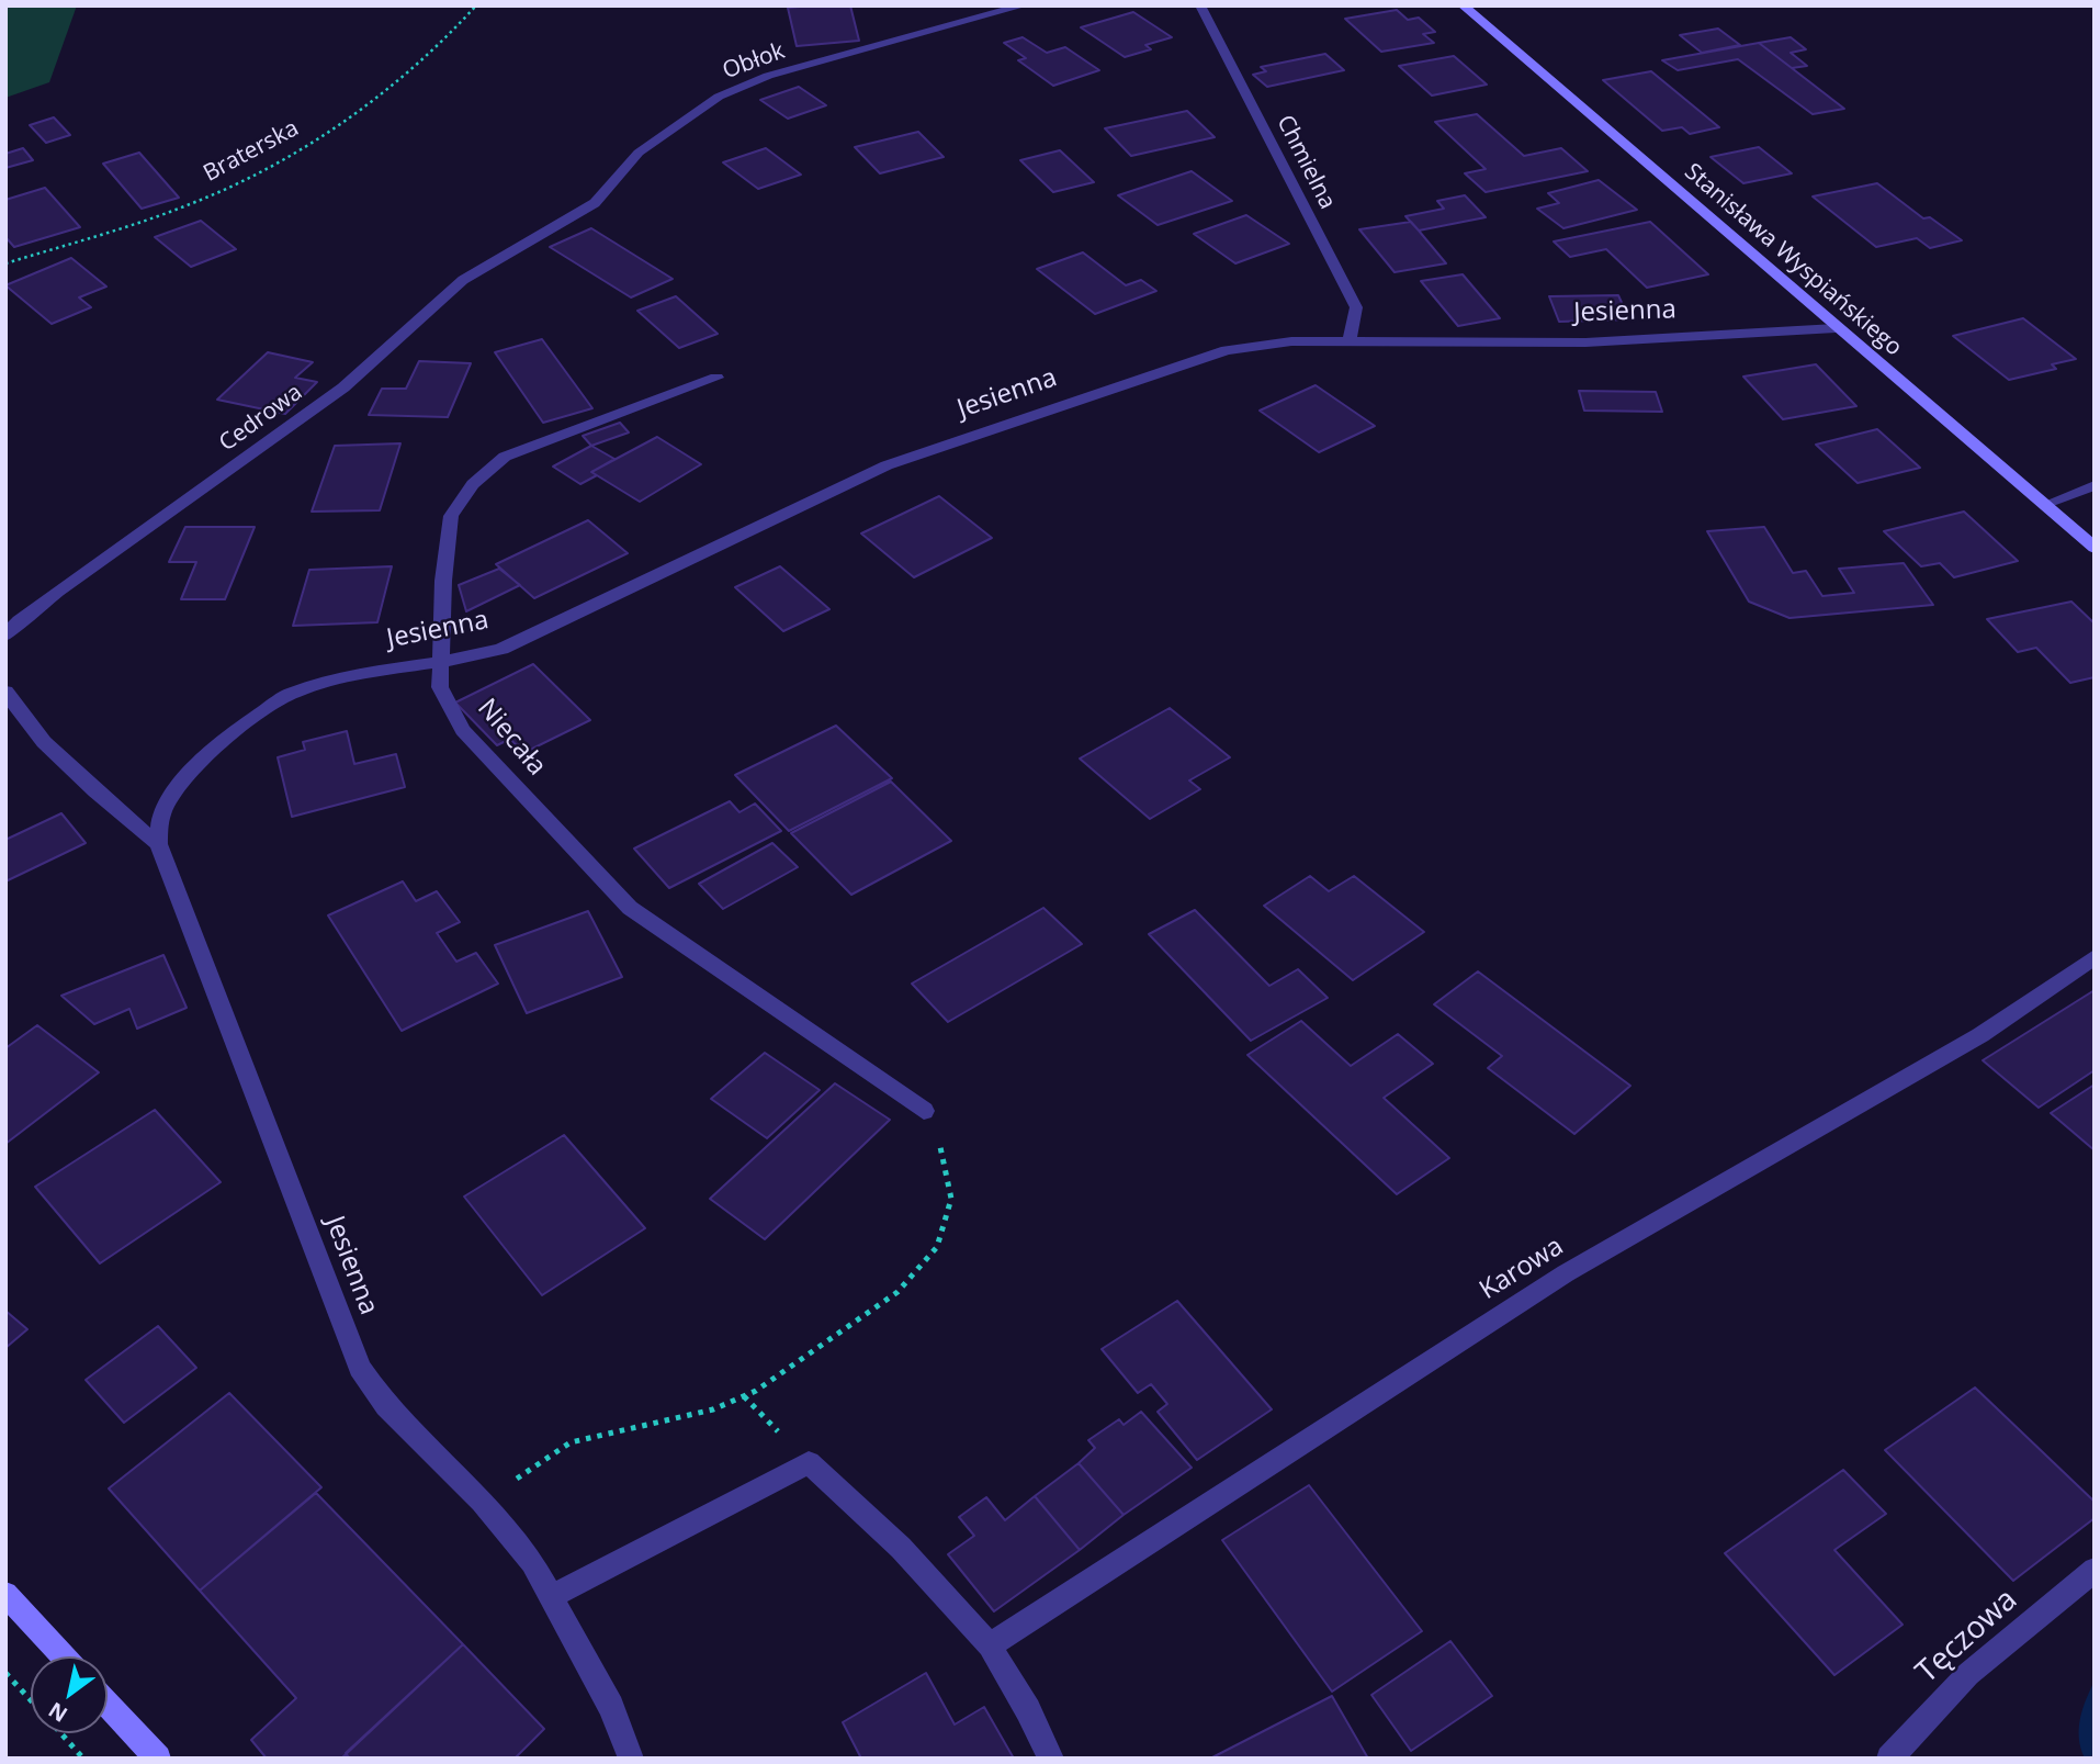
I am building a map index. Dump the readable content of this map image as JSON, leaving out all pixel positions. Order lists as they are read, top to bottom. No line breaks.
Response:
{"streets":{"street":["Obłok","Chmielna","Stanisława Wyspiańskiego","Jesienna","Cedrowa","Niecała","Karowa","Tęczowa"],"path":["Braterska"]},"crossings":[["Obłok","Cedrowa"],["Chmielna","Jesienna"],["Stanisława Wyspiańskiego","Jesienna"],["Jesienna","Niecała"]],"north":"bottom left"}
